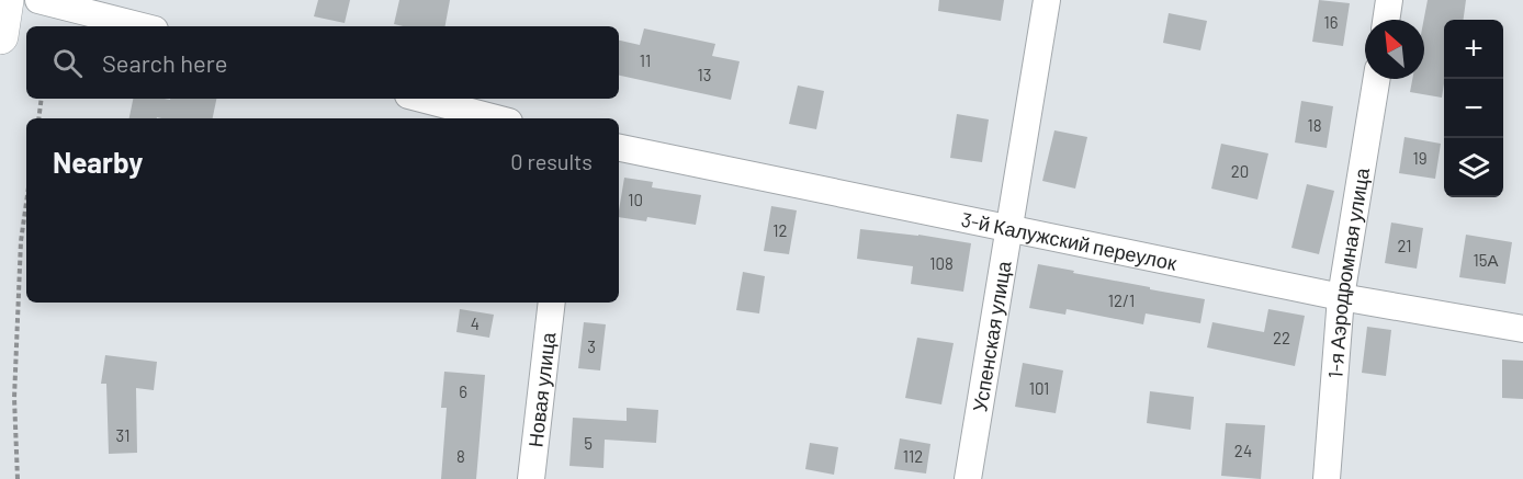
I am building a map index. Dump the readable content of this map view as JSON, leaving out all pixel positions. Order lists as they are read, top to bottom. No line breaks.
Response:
{"streets":{"street":["3-й Калужский переулок","1-я Аэродромная улица","Успенская улица","Новая улица"]},"crossings":[["3-й Калужский переулок","1-я Аэродромная улица"],["3-й Калужский переулок","Успенская улица"]],"house_numbers":["16","11","13","18","19","20","10","12","21","15А","108","12/1","4","22","3","101","6","31","5","24","8","112"],"north":"top left","page":{"map_buttons":["+","−"],"search":"Search here","heading":["Nearby","0 results"]}}
